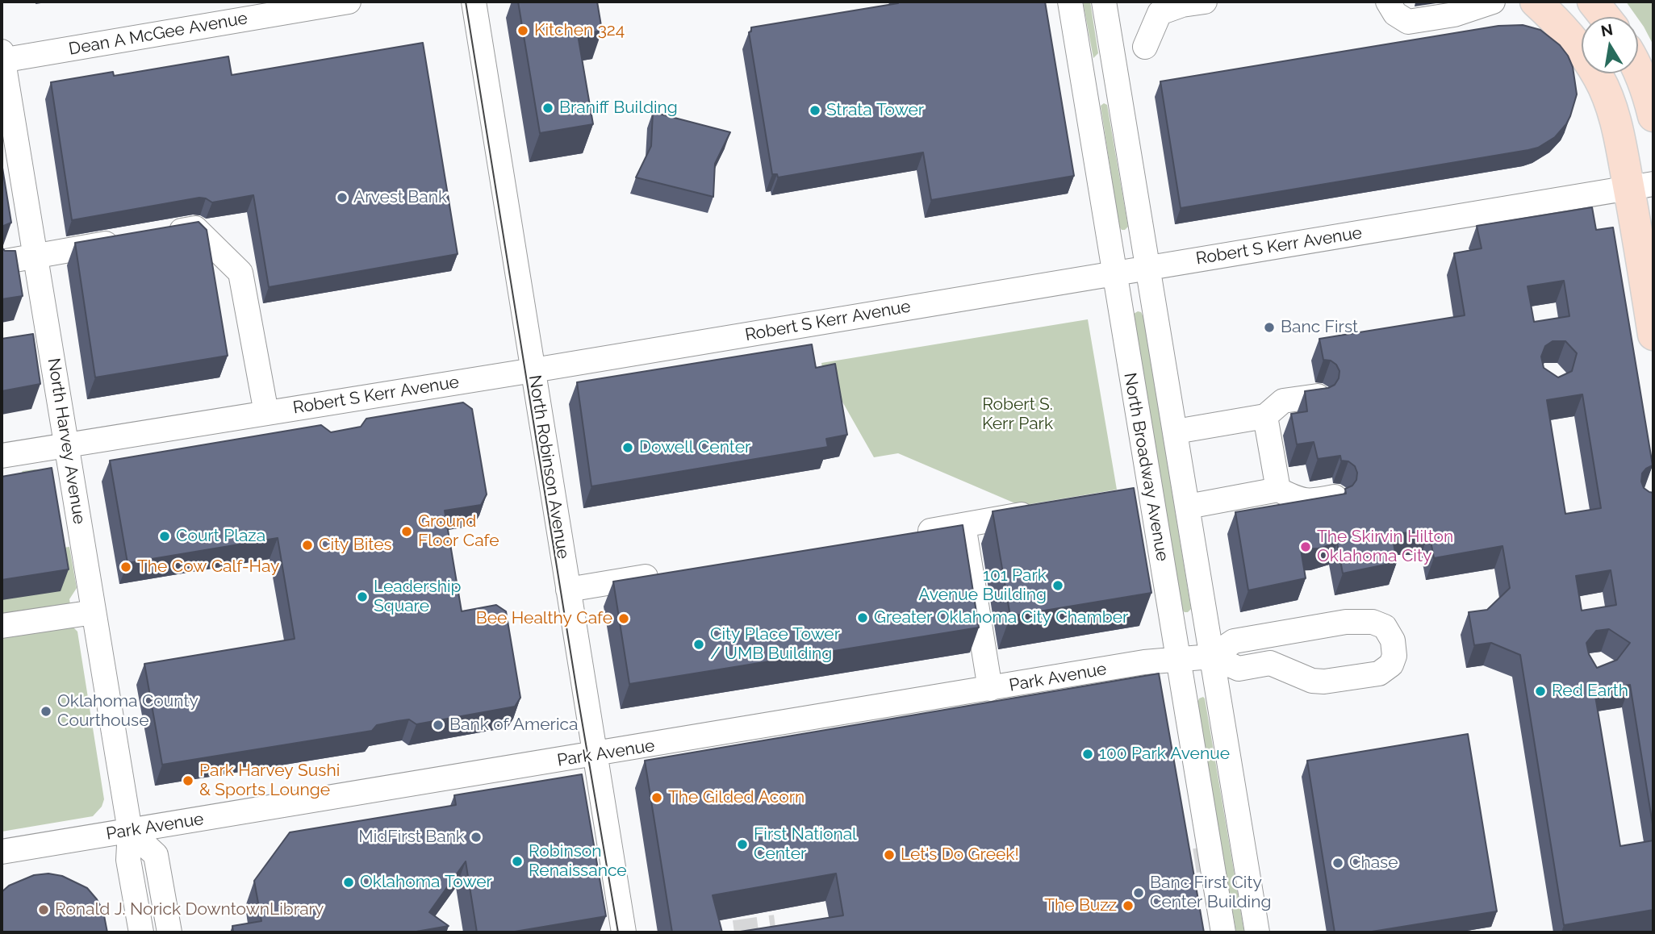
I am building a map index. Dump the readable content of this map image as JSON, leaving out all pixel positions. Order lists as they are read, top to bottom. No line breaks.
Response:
{"streets":{"street":["Dean A McGee Avenue","Robert S Kerr Avenue","North Harvey Avenue","North Robinson Avenue","North Broadway Avenue","Park Avenue"]},"crossings":[["Dean A McGee Avenue","North Harvey Avenue"],["Robert S Kerr Avenue","North Harvey Avenue"],["Robert S Kerr Avenue","North Robinson Avenue"],["Robert S Kerr Avenue","North Broadway Avenue"],["North Harvey Avenue","Park Avenue"],["North Robinson Avenue","Park Avenue"],["North Broadway Avenue","Park Avenue"]],"parks":["Robert S. Kerr Park"],"places":["Kitchen 324","Braniff Building","Strata Tower","Arvest Bank","Banc First","Dowell Center","Ground Floor Cafe","Court Plaza","City Bites","The Skirvin Hilton Oklahoma City","The Cow Calf-Hay","101 Park Avenue Building","Leadership Square","Greater Oklahoma City Chamber","Bee Healthy Cafe","City Place Tower / UMB Building","Red Earth","Oklahoma County Courthouse","Bank of America","100 Park Avenue","Park Harvey Sushi & Sports Lounge","The Gilded Acorn","MidFirst Bank","First National Center","Let's Do Greek!","Robinson Renaissance","Chase","Oklahoma Tower","Banc First City Center Building","The Buzz","Ronald J. Norick DowntownLibrary"],"north":"top"}
